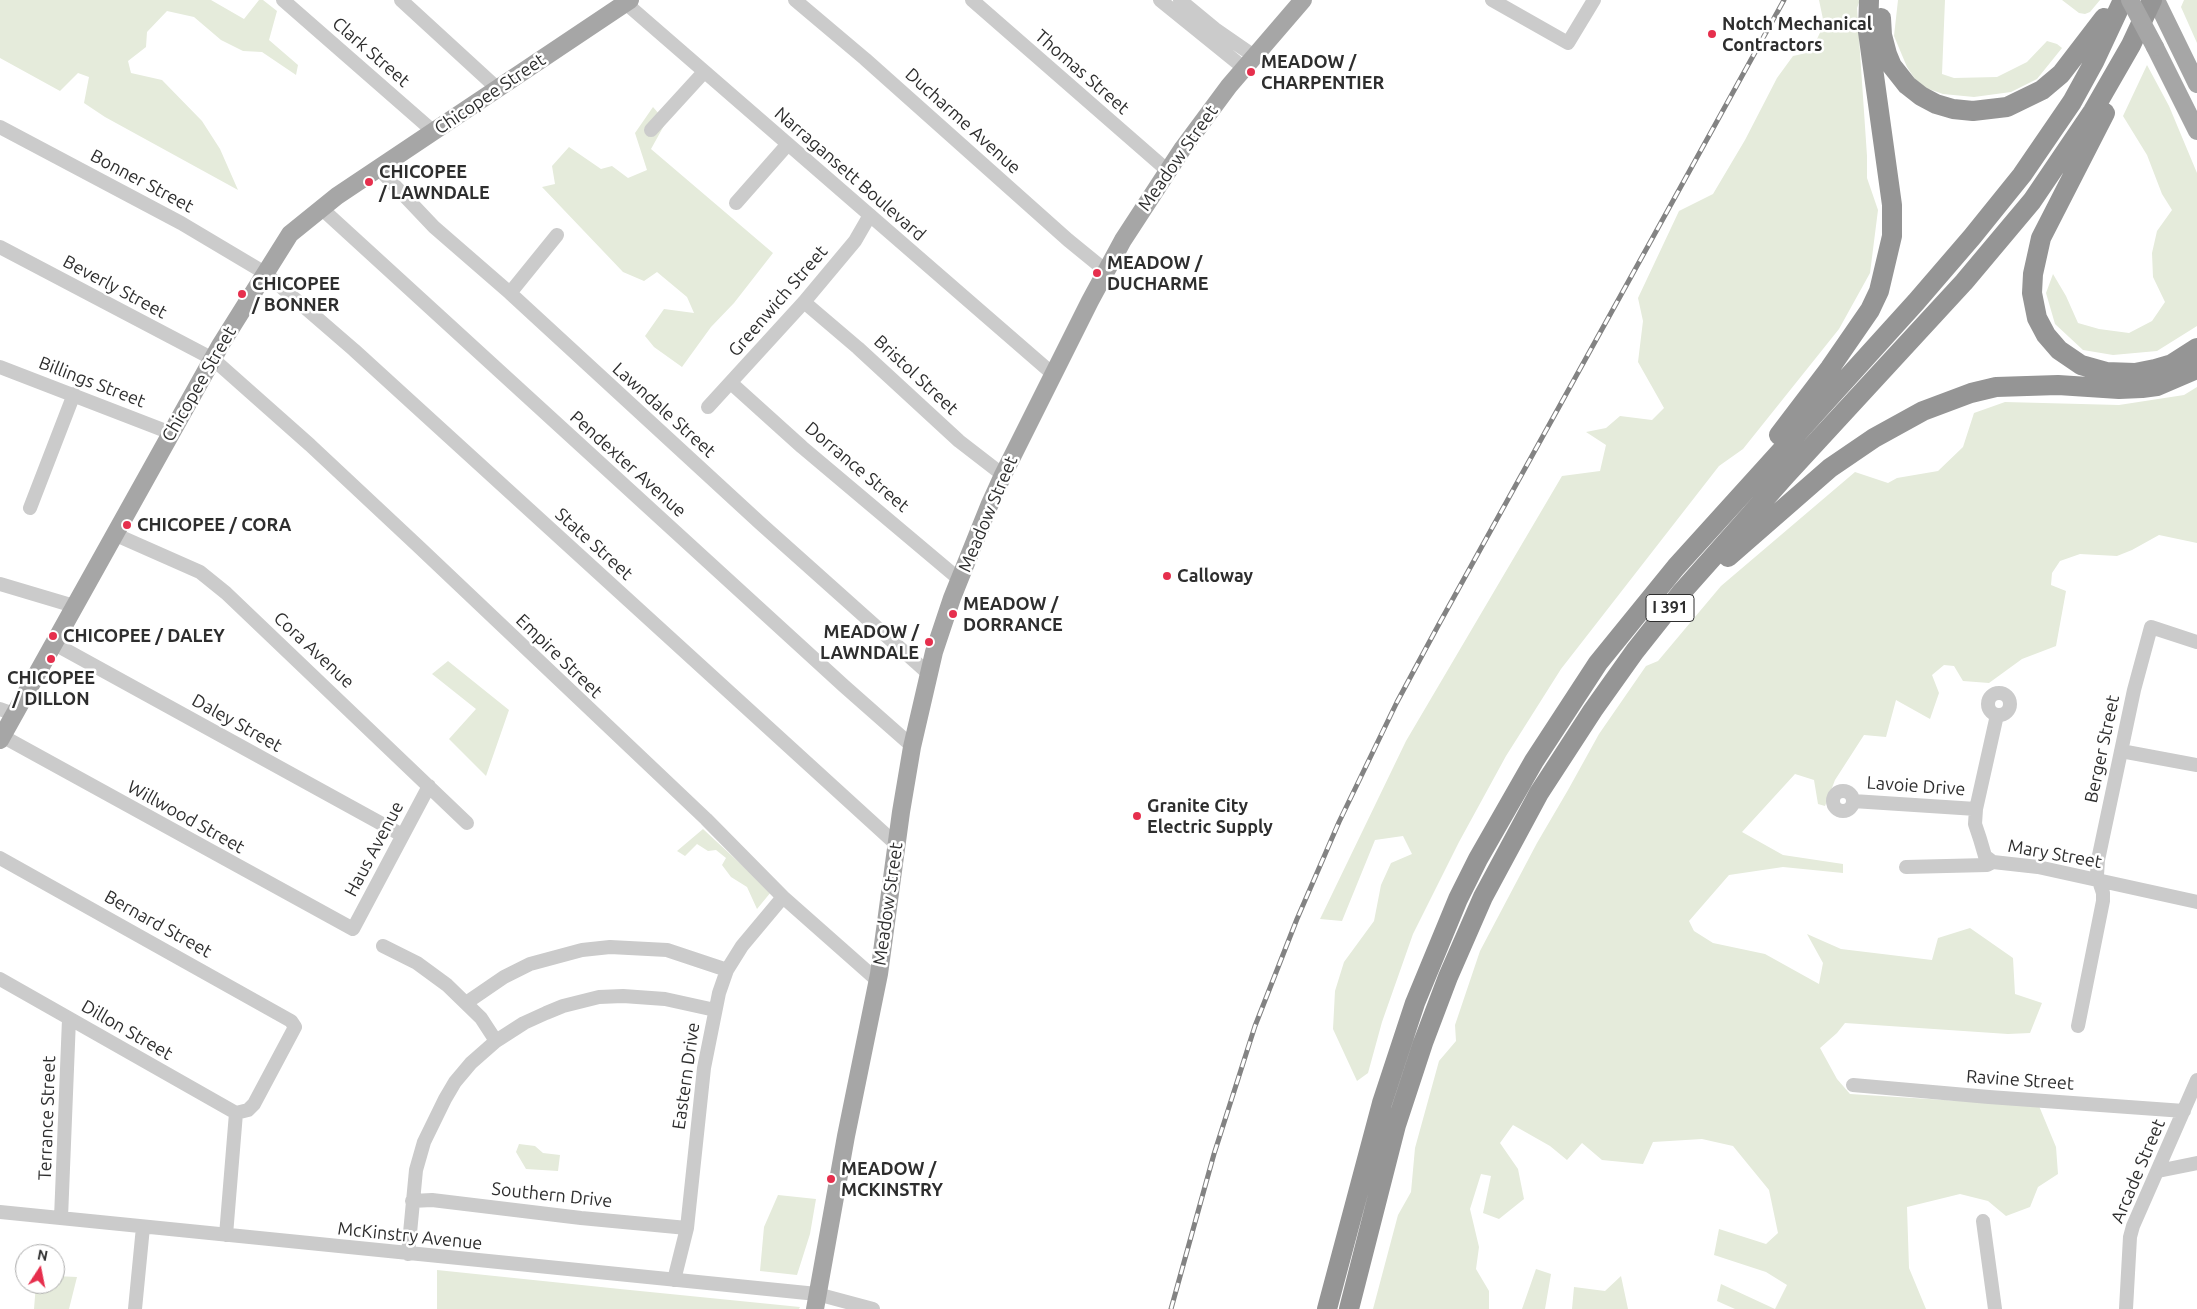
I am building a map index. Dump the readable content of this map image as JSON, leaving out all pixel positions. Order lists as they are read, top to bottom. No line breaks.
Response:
{"streets":{"highway":["I 391"],"main road":["Chicopee Street","Meadow Street"],"street":["Clark Street","Thomas Street","Ducharme Avenue","Narragansett Boulevard","Bonner Street","Beverly Street","Greenwich Street","Bristol Street","Billings Street","Lawndale Street","Pendexter Avenue","Dorrance Street","State Street","Cora Avenue","Empire Street","Daley Street","Berger Street","Lavoie Drive","Willwood Street","Haus Avenue","Mary Street","Bernard Street","Dillon Street","Eastern Drive","Ravine Street","Terrance Street","Arcade Street","Southern Drive","McKinstry Avenue"]},"crossings":[["Clark Street","Chicopee Street"],["Thomas Street","Meadow Street"],["Chicopee Street","Narragansett Boulevard"],["Chicopee Street","Bonner Street"],["Chicopee Street","Beverly Street"],["Chicopee Street","Billings Street"],["Chicopee Street","Lawndale Street"],["Chicopee Street","Pendexter Avenue"],["Chicopee Street","State Street"],["Chicopee Street","Cora Avenue"],["Chicopee Street","Empire Street"],["Chicopee Street","Daley Street"],["Chicopee Street","Willwood Street"],["Ducharme Avenue","Meadow Street"],["Meadow Street","Narragansett Boulevard"],["Meadow Street","Bristol Street"],["Meadow Street","Lawndale Street"],["Meadow Street","Pendexter Avenue"],["Meadow Street","Dorrance Street"],["Meadow Street","State Street"],["Meadow Street","Empire Street"],["Meadow Street","McKinstry Avenue"],["Narragansett Boulevard","Greenwich Street"],["Bonner Street","State Street"],["Beverly Street","Empire Street"],["Greenwich Street","Bristol Street"],["Greenwich Street","Dorrance Street"],["Cora Avenue","Haus Avenue"],["Empire Street","Eastern Drive"],["Daley Street","Haus Avenue"],["Berger Street","Mary Street"],["Willwood Street","Haus Avenue"],["Bernard Street","Dillon Street"],["Dillon Street","Terrance Street"],["Eastern Drive","Southern Drive"],["Eastern Drive","McKinstry Avenue"],["Ravine Street","Arcade Street"],["Terrance Street","McKinstry Avenue"]],"places":["Notch Mechanical Contractors","MEADOW / CHARPENTIER","CHICOPEE / LAWNDALE","MEADOW / DUCHARME","CHICOPEE / BONNER","CHICOPEE / CORA","Calloway","MEADOW / DORRANCE","CHICOPEE / DALEY","MEADOW / LAWNDALE","CHICOPEE / DILLON","Granite City Electric Supply","MEADOW / MCKINSTRY"],"north":"top"}
